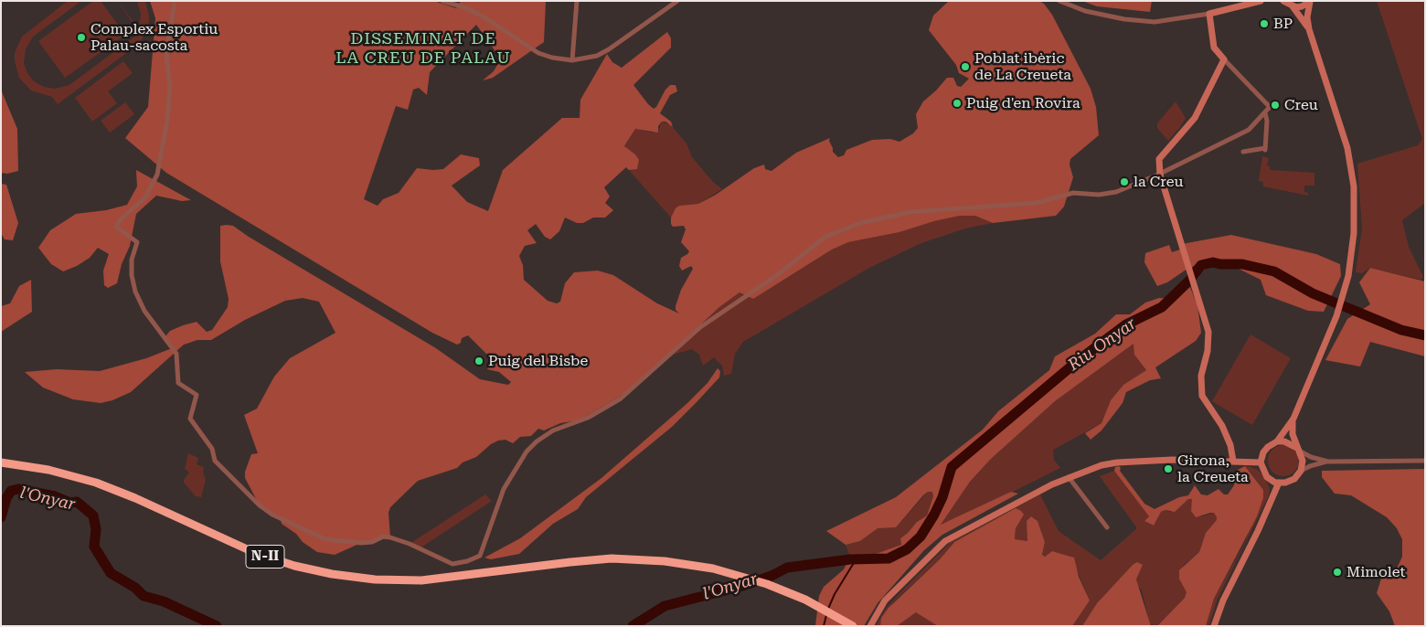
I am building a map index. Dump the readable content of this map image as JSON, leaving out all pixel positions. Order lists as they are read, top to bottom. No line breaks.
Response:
{"streets":{"highway":["N-II"]},"districts":["DISSEMINAT DE LA CREU DE PALAU"],"water":["Riu Onyar","l'Onyar"],"places":["BP","Complex Esportiu Palau-sacosta","Poblat ibèric de La Creueta","Puig d'en Rovira","Creu","la Creu","Puig del Bisbe","Girona, la Creueta","Mimolet"]}
